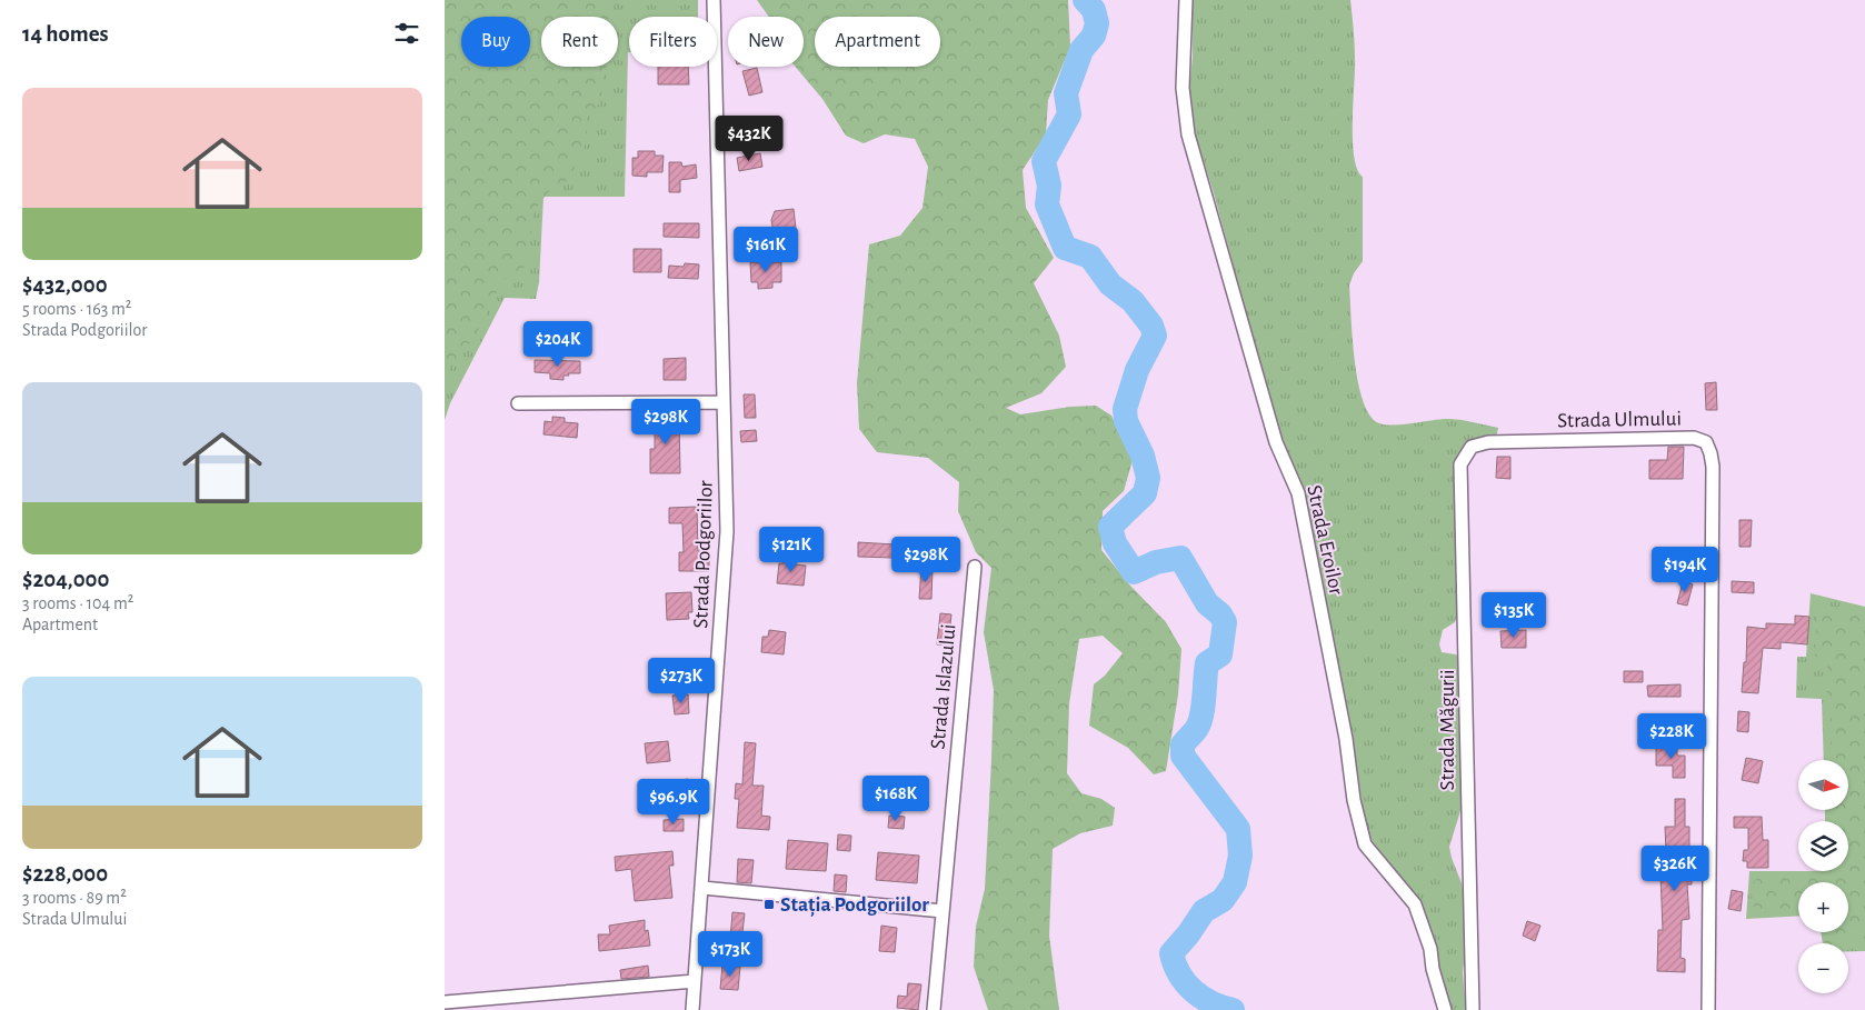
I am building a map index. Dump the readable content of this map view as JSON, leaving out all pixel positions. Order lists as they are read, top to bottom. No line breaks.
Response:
{"streets":{"street":["Strada Ulmului","Strada Eroilor","Strada Podgoriilor","Strada Islazului","Strada Măgurii"]},"crossings":[["Strada Ulmului","Strada Măgurii"]],"places":{"transit":["Stația Podgoriilor"]},"north":"right","page":{"heading":"14 homes","chip":["Buy","Rent","Filters","New","Apartment"],"list":[{"name":"$432,000","note":"5 rooms · 163 m² · Strada Podgoriilor"},{"name":"$204,000","note":"3 rooms · 104 m² · Apartment"},{"name":"$228,000","note":"3 rooms · 89 m² · Strada Ulmului"}],"price":["$432K","$161K","$204K","$298K","$121K","$298K","$194K","$135K","$273K","$228K","$168K","$96.9K","$326K","$173K"],"map_buttons":["+","−"]}}
